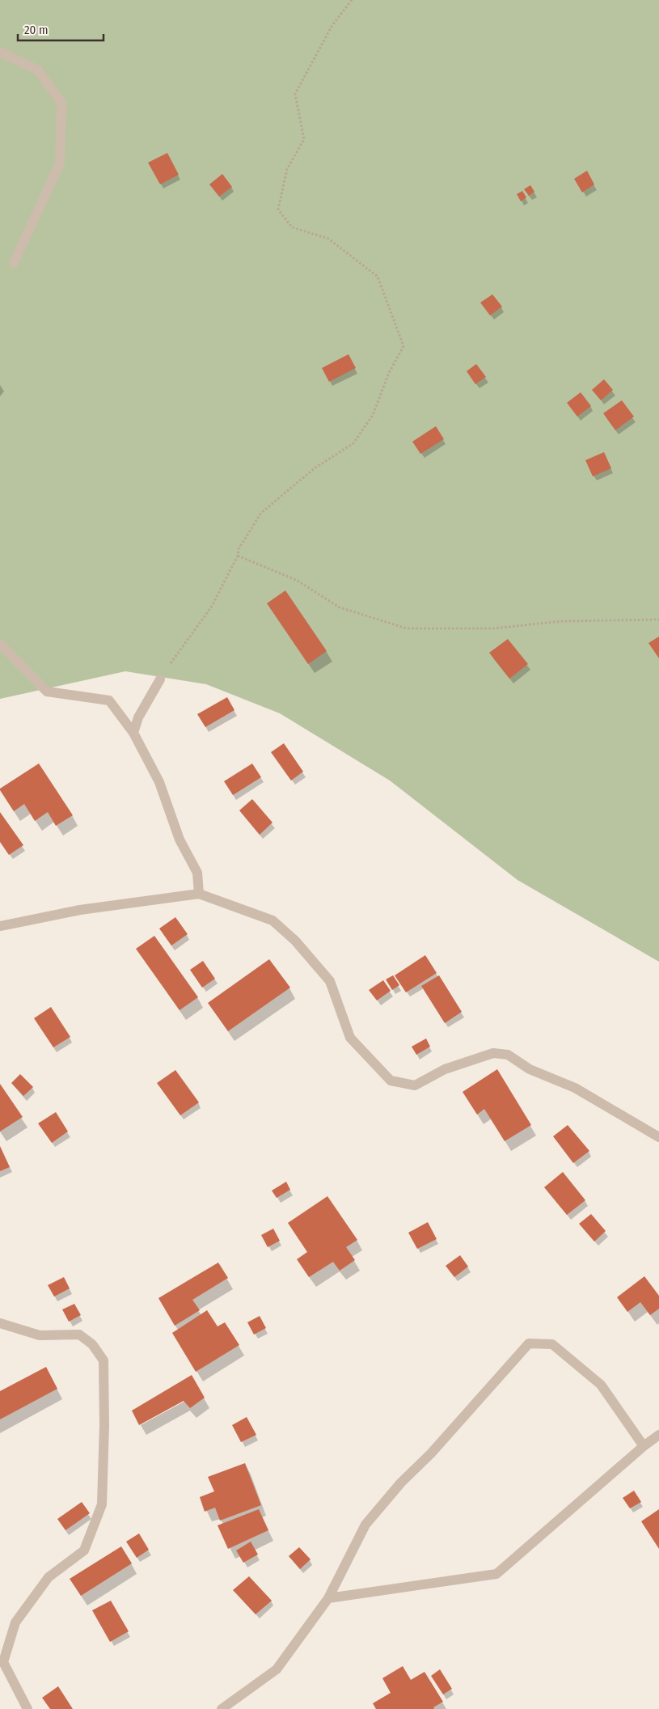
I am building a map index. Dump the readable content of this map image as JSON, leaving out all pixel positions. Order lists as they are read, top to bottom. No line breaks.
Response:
{"scale_bar":"20 m"}
